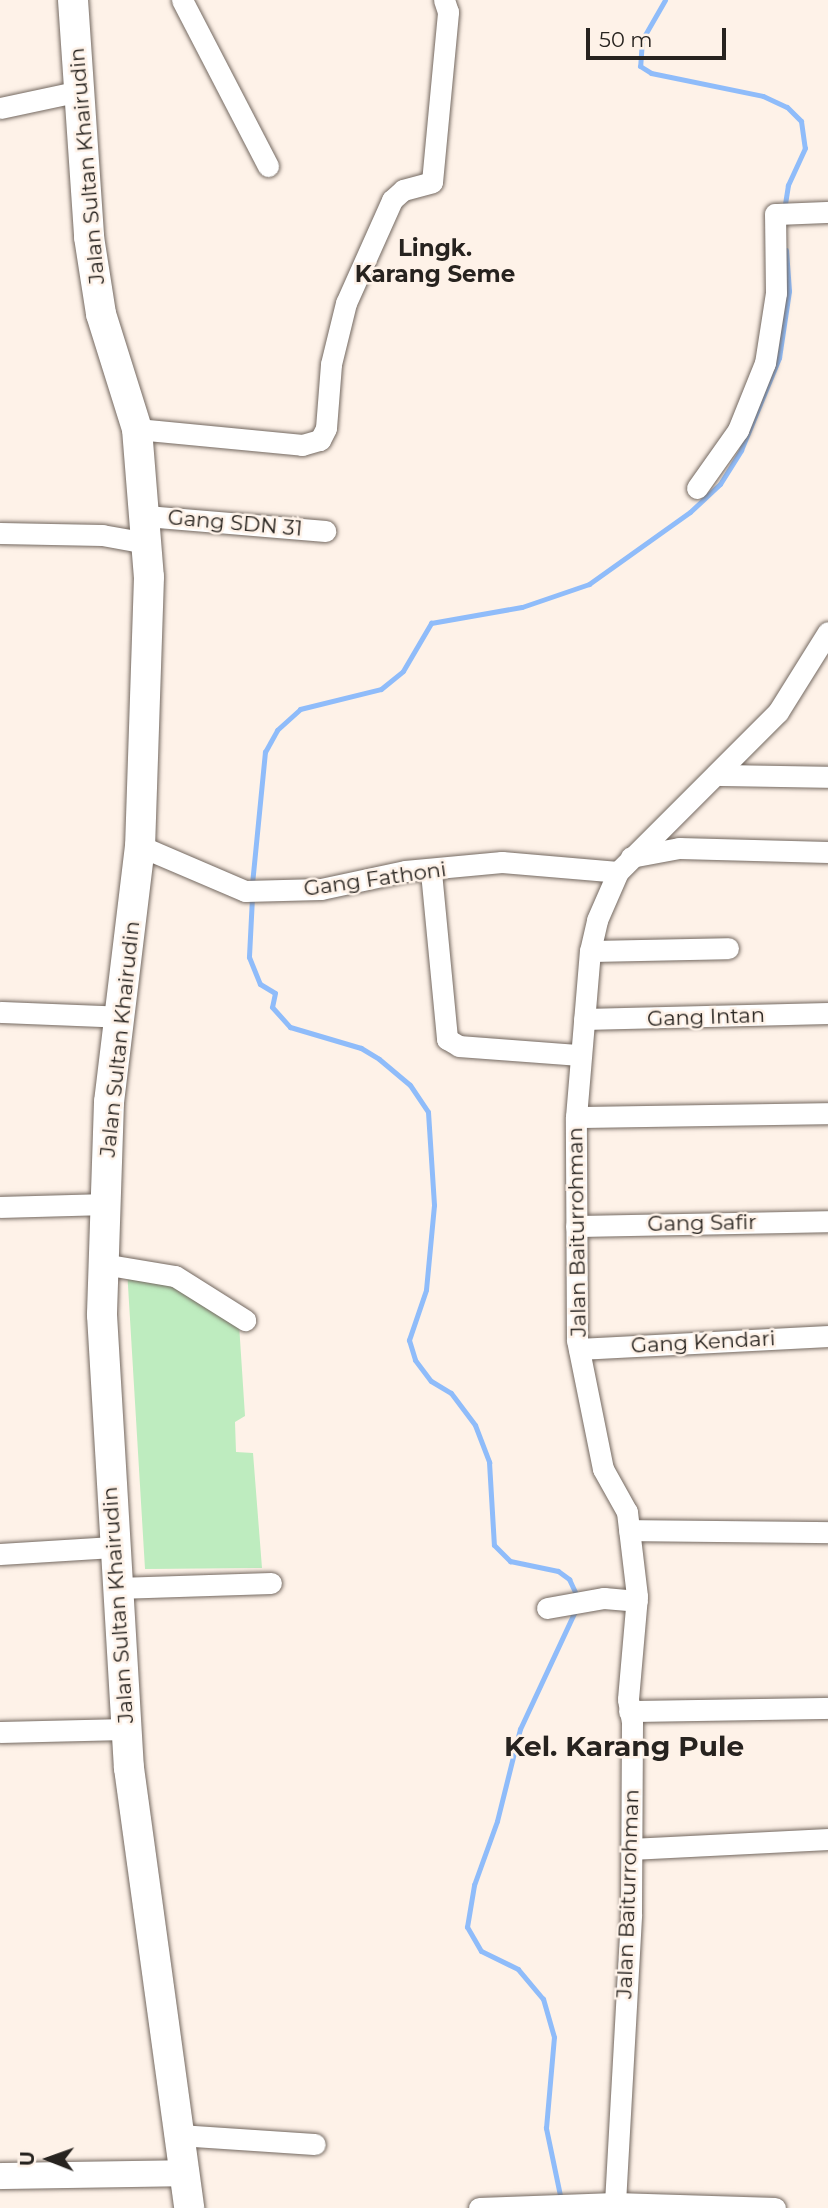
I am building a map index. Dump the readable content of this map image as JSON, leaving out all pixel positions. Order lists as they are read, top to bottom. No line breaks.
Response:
{"streets":{"main road":["Jalan Sultan Khairudin"],"street":["Gang SDN 31","Gang Fathoni","Gang Intan","Gang Safir","Jalan Baiturrohman","Gang Kendari"]},"crossings":[["Jalan Sultan Khairudin","Gang SDN 31"],["Jalan Sultan Khairudin","Gang Fathoni"],["Gang Fathoni","Jalan Baiturrohman"],["Gang Intan","Jalan Baiturrohman"],["Gang Safir","Jalan Baiturrohman"],["Jalan Baiturrohman","Gang Kendari"]],"districts":["Lingk. Karang Seme","Kel. Karang Pule"],"scale_bar":"50 m","north":"left"}
